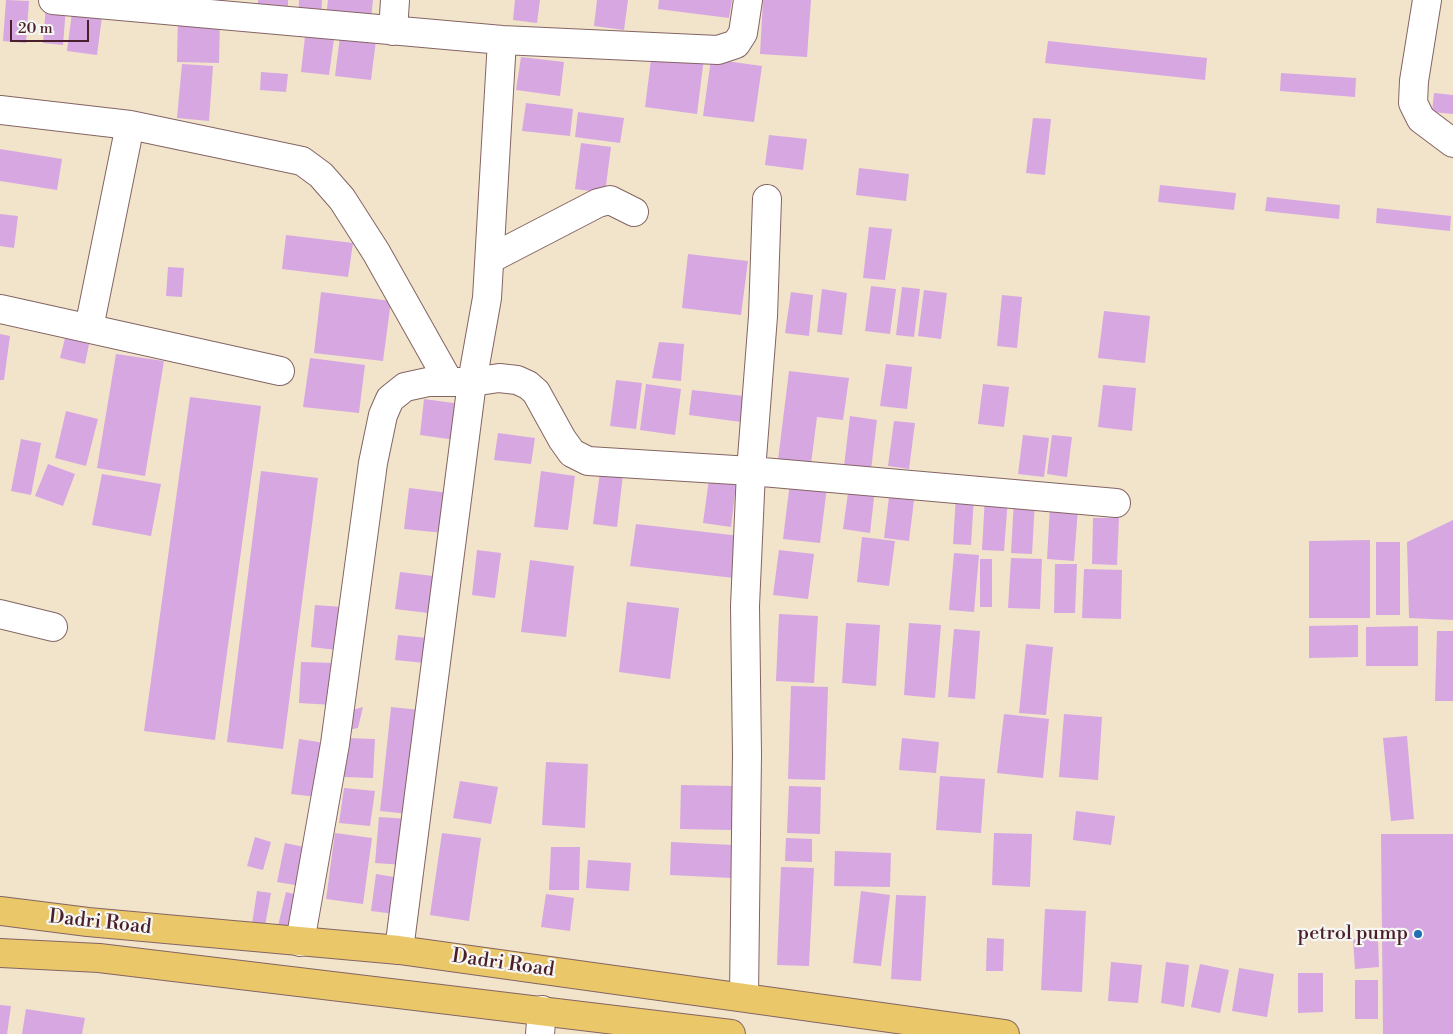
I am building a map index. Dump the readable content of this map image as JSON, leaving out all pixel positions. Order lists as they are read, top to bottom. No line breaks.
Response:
{"streets":{"main road":["Dadri Road"]},"places":["petrol pump"],"scale_bar":"20 m"}
